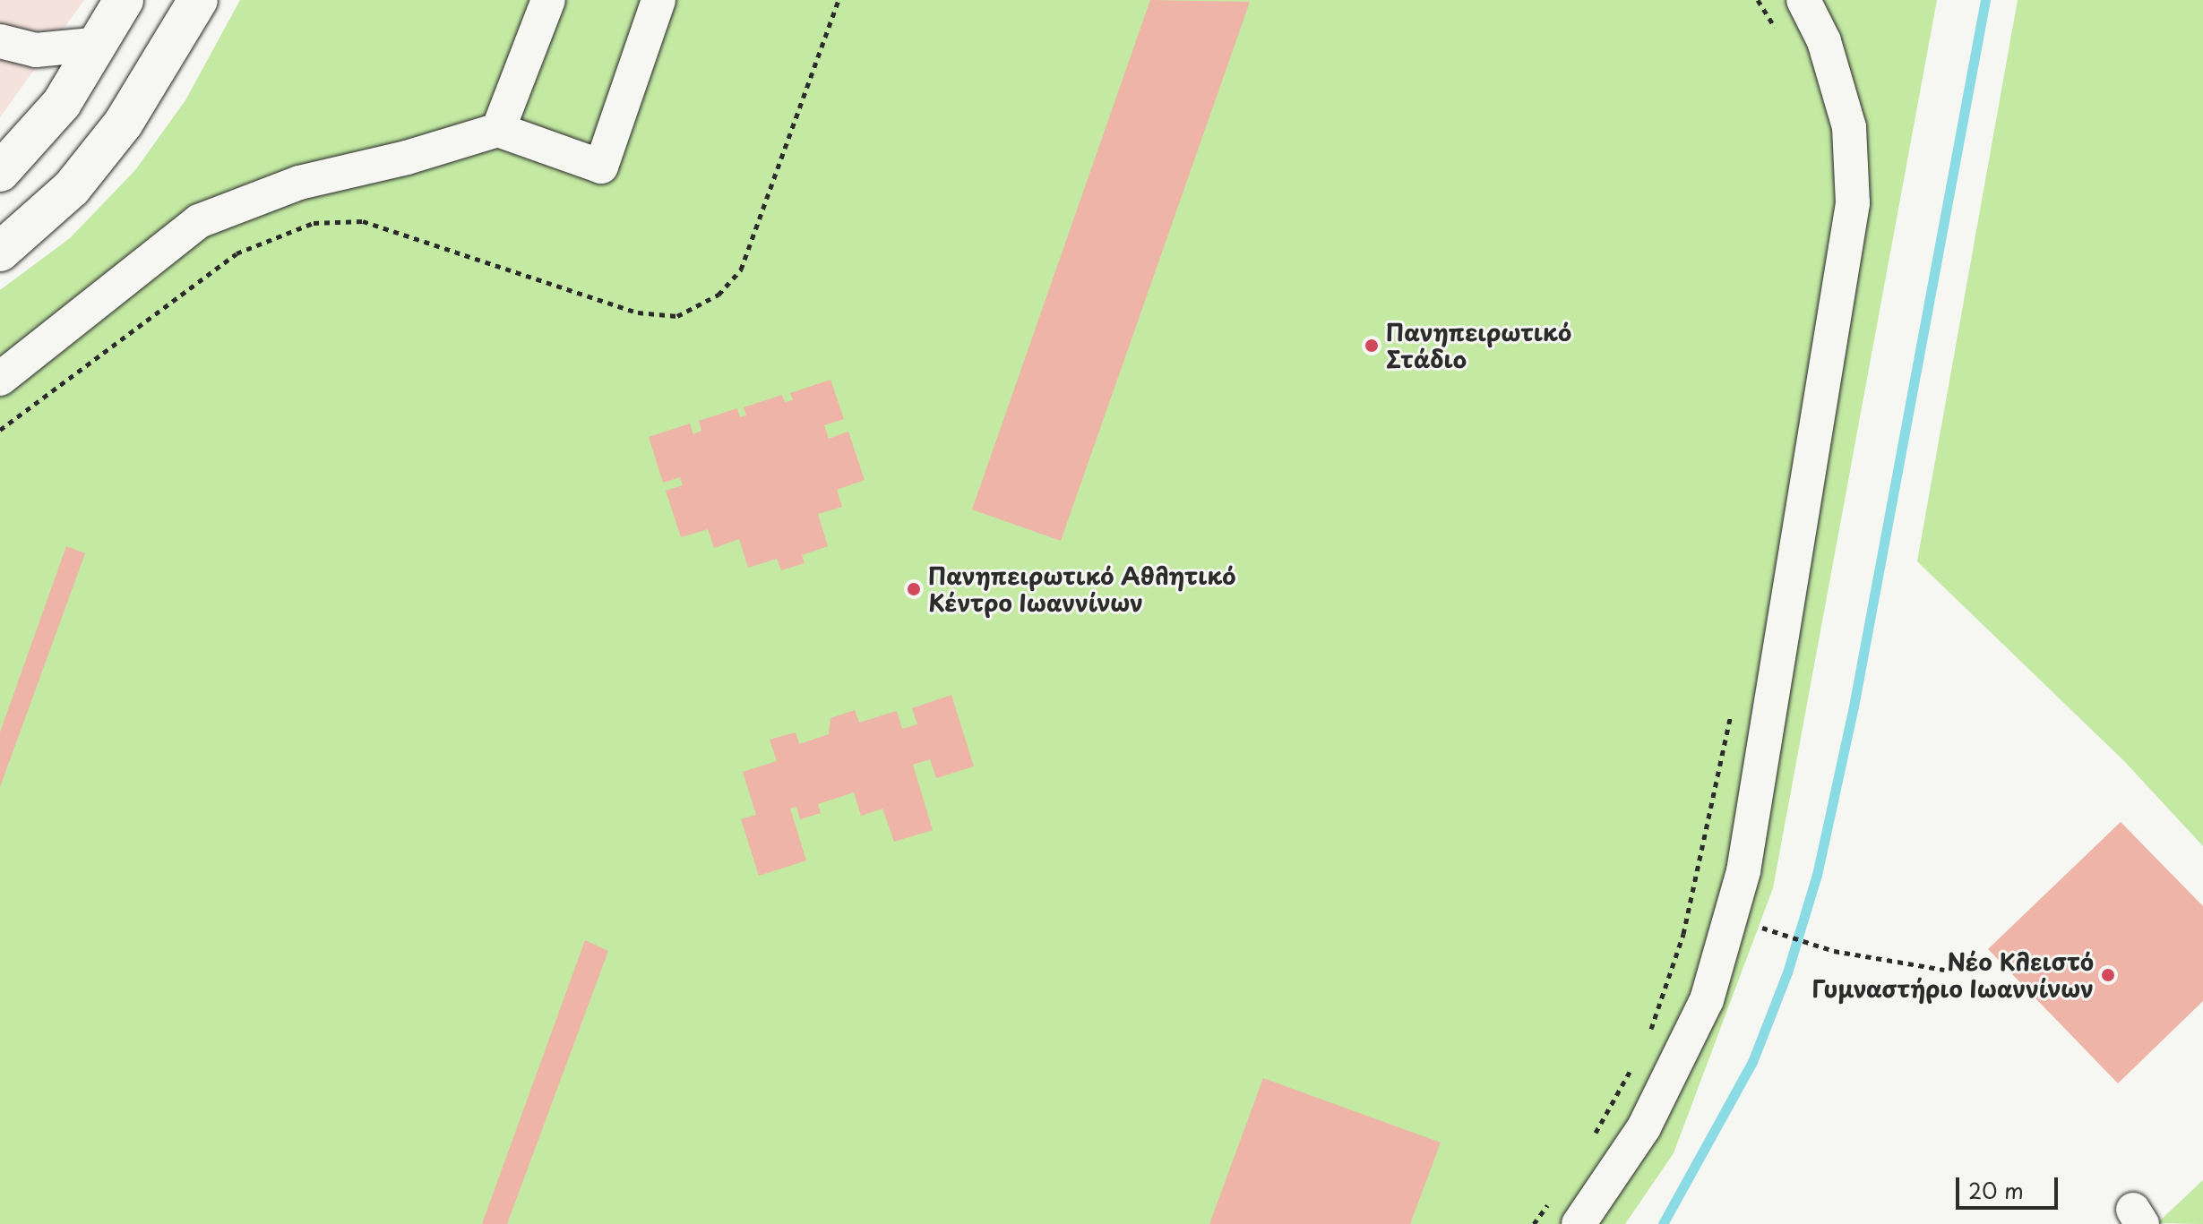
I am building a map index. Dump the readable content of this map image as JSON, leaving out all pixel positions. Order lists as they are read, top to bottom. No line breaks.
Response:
{"places":["Πανηπειρωτικό Στάδιο","Πανηπειρωτικό Αθλητικό Κέντρο Ιωαννίνων","Νέο Κλειστό Γυμναστήριο Ιωαννίνων"],"scale_bar":"20 m"}
